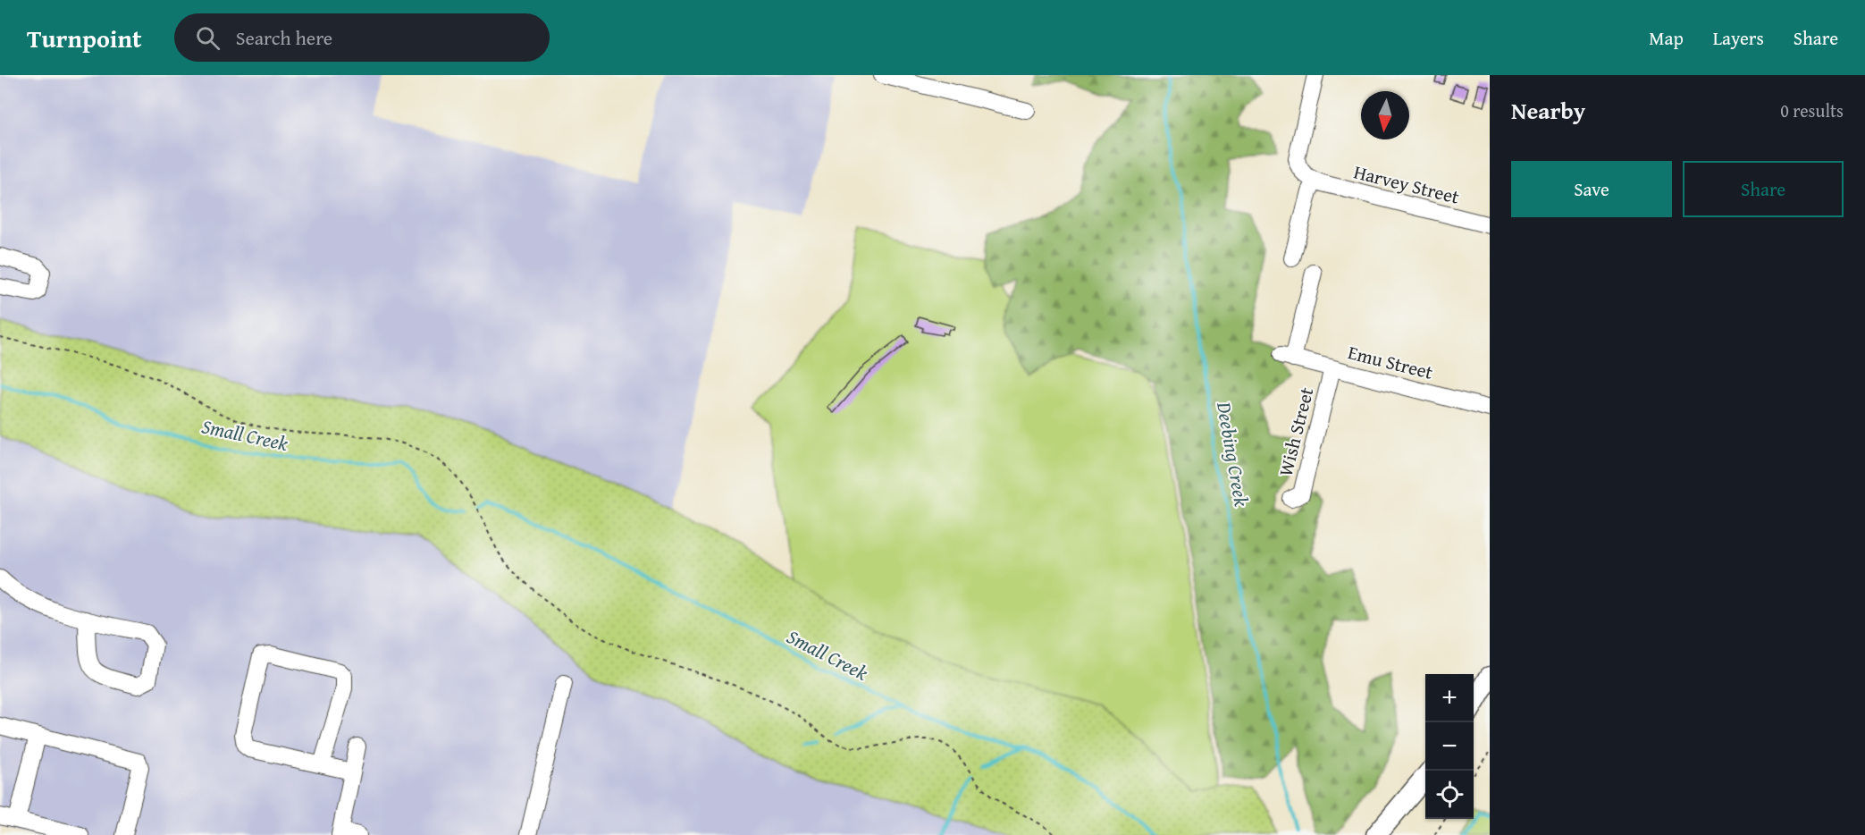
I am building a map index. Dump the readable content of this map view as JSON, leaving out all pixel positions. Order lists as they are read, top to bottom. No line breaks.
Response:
{"streets":{"street":["Harvey Street","Emu Street","Wish Street"]},"crossings":[["Emu Street","Wish Street"]],"water":["Small Creek","Deebing Creek"],"north":"bottom","page":{"header":"Turnpoint","search":"Search here","nav":["Map","Layers","Share"],"heading":["Nearby","0 results"],"buttons":["Save","Share"],"map_buttons":["+","−"]}}
